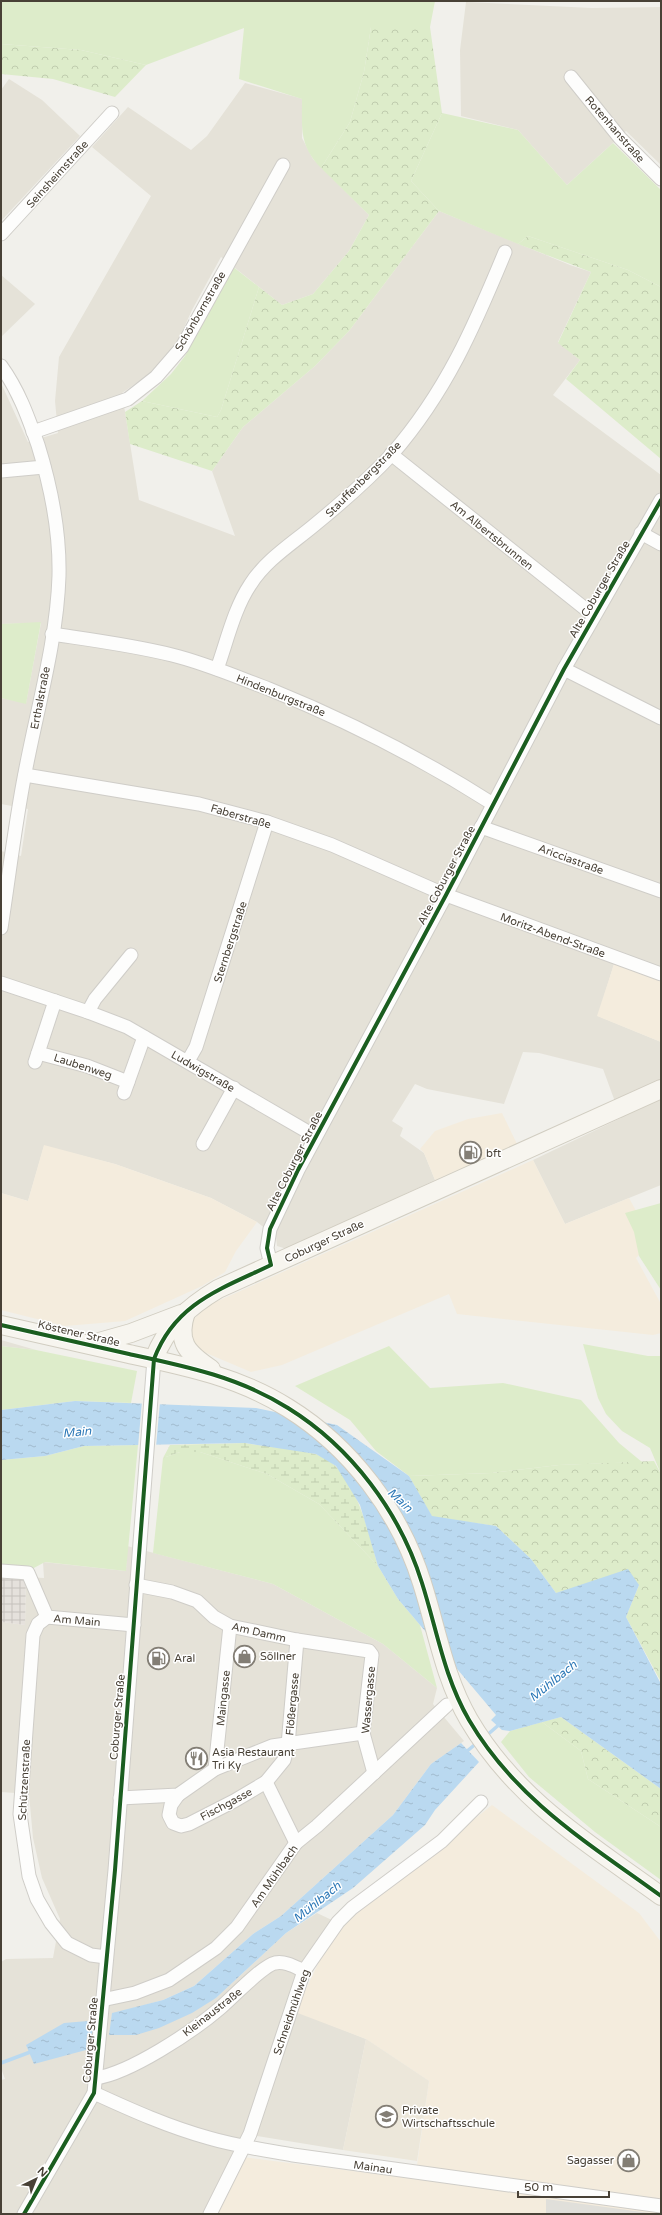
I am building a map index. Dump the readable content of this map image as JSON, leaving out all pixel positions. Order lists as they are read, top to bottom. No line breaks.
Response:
{"streets":{"street":["Rotenhanstraße","Seinsheimstraße","Schönbornstraße","Stauffenbergstraße","Am Albertsbrunnen","Alte Coburger Straße","Hindenburgstraße","Erthalstraße","Faberstraße","Aricciastraße","Moritz-Abend-Straße","Sternbergstraße","Laubenweg","Ludwigstraße","Coburger Straße","Köstener Straße","Am Main","Am Damm","Maingasse","Wassergasse","Flößergasse","Schützenstraße","Fischgasse","Am Mühlbach","Kleinaustraße","Schneidmühlweg","Mainau"]},"crossings":[["Schönbornstraße","Erthalstraße"],["Stauffenbergstraße","Am Albertsbrunnen"],["Stauffenbergstraße","Hindenburgstraße"],["Am Albertsbrunnen","Alte Coburger Straße"],["Alte Coburger Straße","Hindenburgstraße"],["Alte Coburger Straße","Faberstraße"],["Alte Coburger Straße","Aricciastraße"],["Alte Coburger Straße","Moritz-Abend-Straße"],["Alte Coburger Straße","Ludwigstraße"],["Alte Coburger Straße","Coburger Straße"],["Hindenburgstraße","Erthalstraße"],["Erthalstraße","Faberstraße"],["Faberstraße","Moritz-Abend-Straße"],["Faberstraße","Sternbergstraße"],["Sternbergstraße","Ludwigstraße"],["Laubenweg","Ludwigstraße"],["Coburger Straße","Köstener Straße"],["Coburger Straße","Am Main"],["Coburger Straße","Am Damm"],["Coburger Straße","Schützenstraße"],["Coburger Straße","Am Mühlbach"],["Coburger Straße","Kleinaustraße"],["Coburger Straße","Mainau"],["Am Main","Schützenstraße"],["Am Damm","Maingasse"],["Am Damm","Wassergasse"],["Am Damm","Flößergasse"],["Wassergasse","Flößergasse"],["Wassergasse","Am Mühlbach"],["Flößergasse","Fischgasse"],["Kleinaustraße","Schneidmühlweg"],["Schneidmühlweg","Mainau"]],"water":["Main","Mühlbach"],"places":{"fuel station":["bft","Aral"],"shop":["Söllner","Sagasser"],"restaurant":["Asia Restaurant Tri Ky"],"school or university":["Private Wirtschaftsschule"]},"scale_bar":"50 m","north":"top right"}
